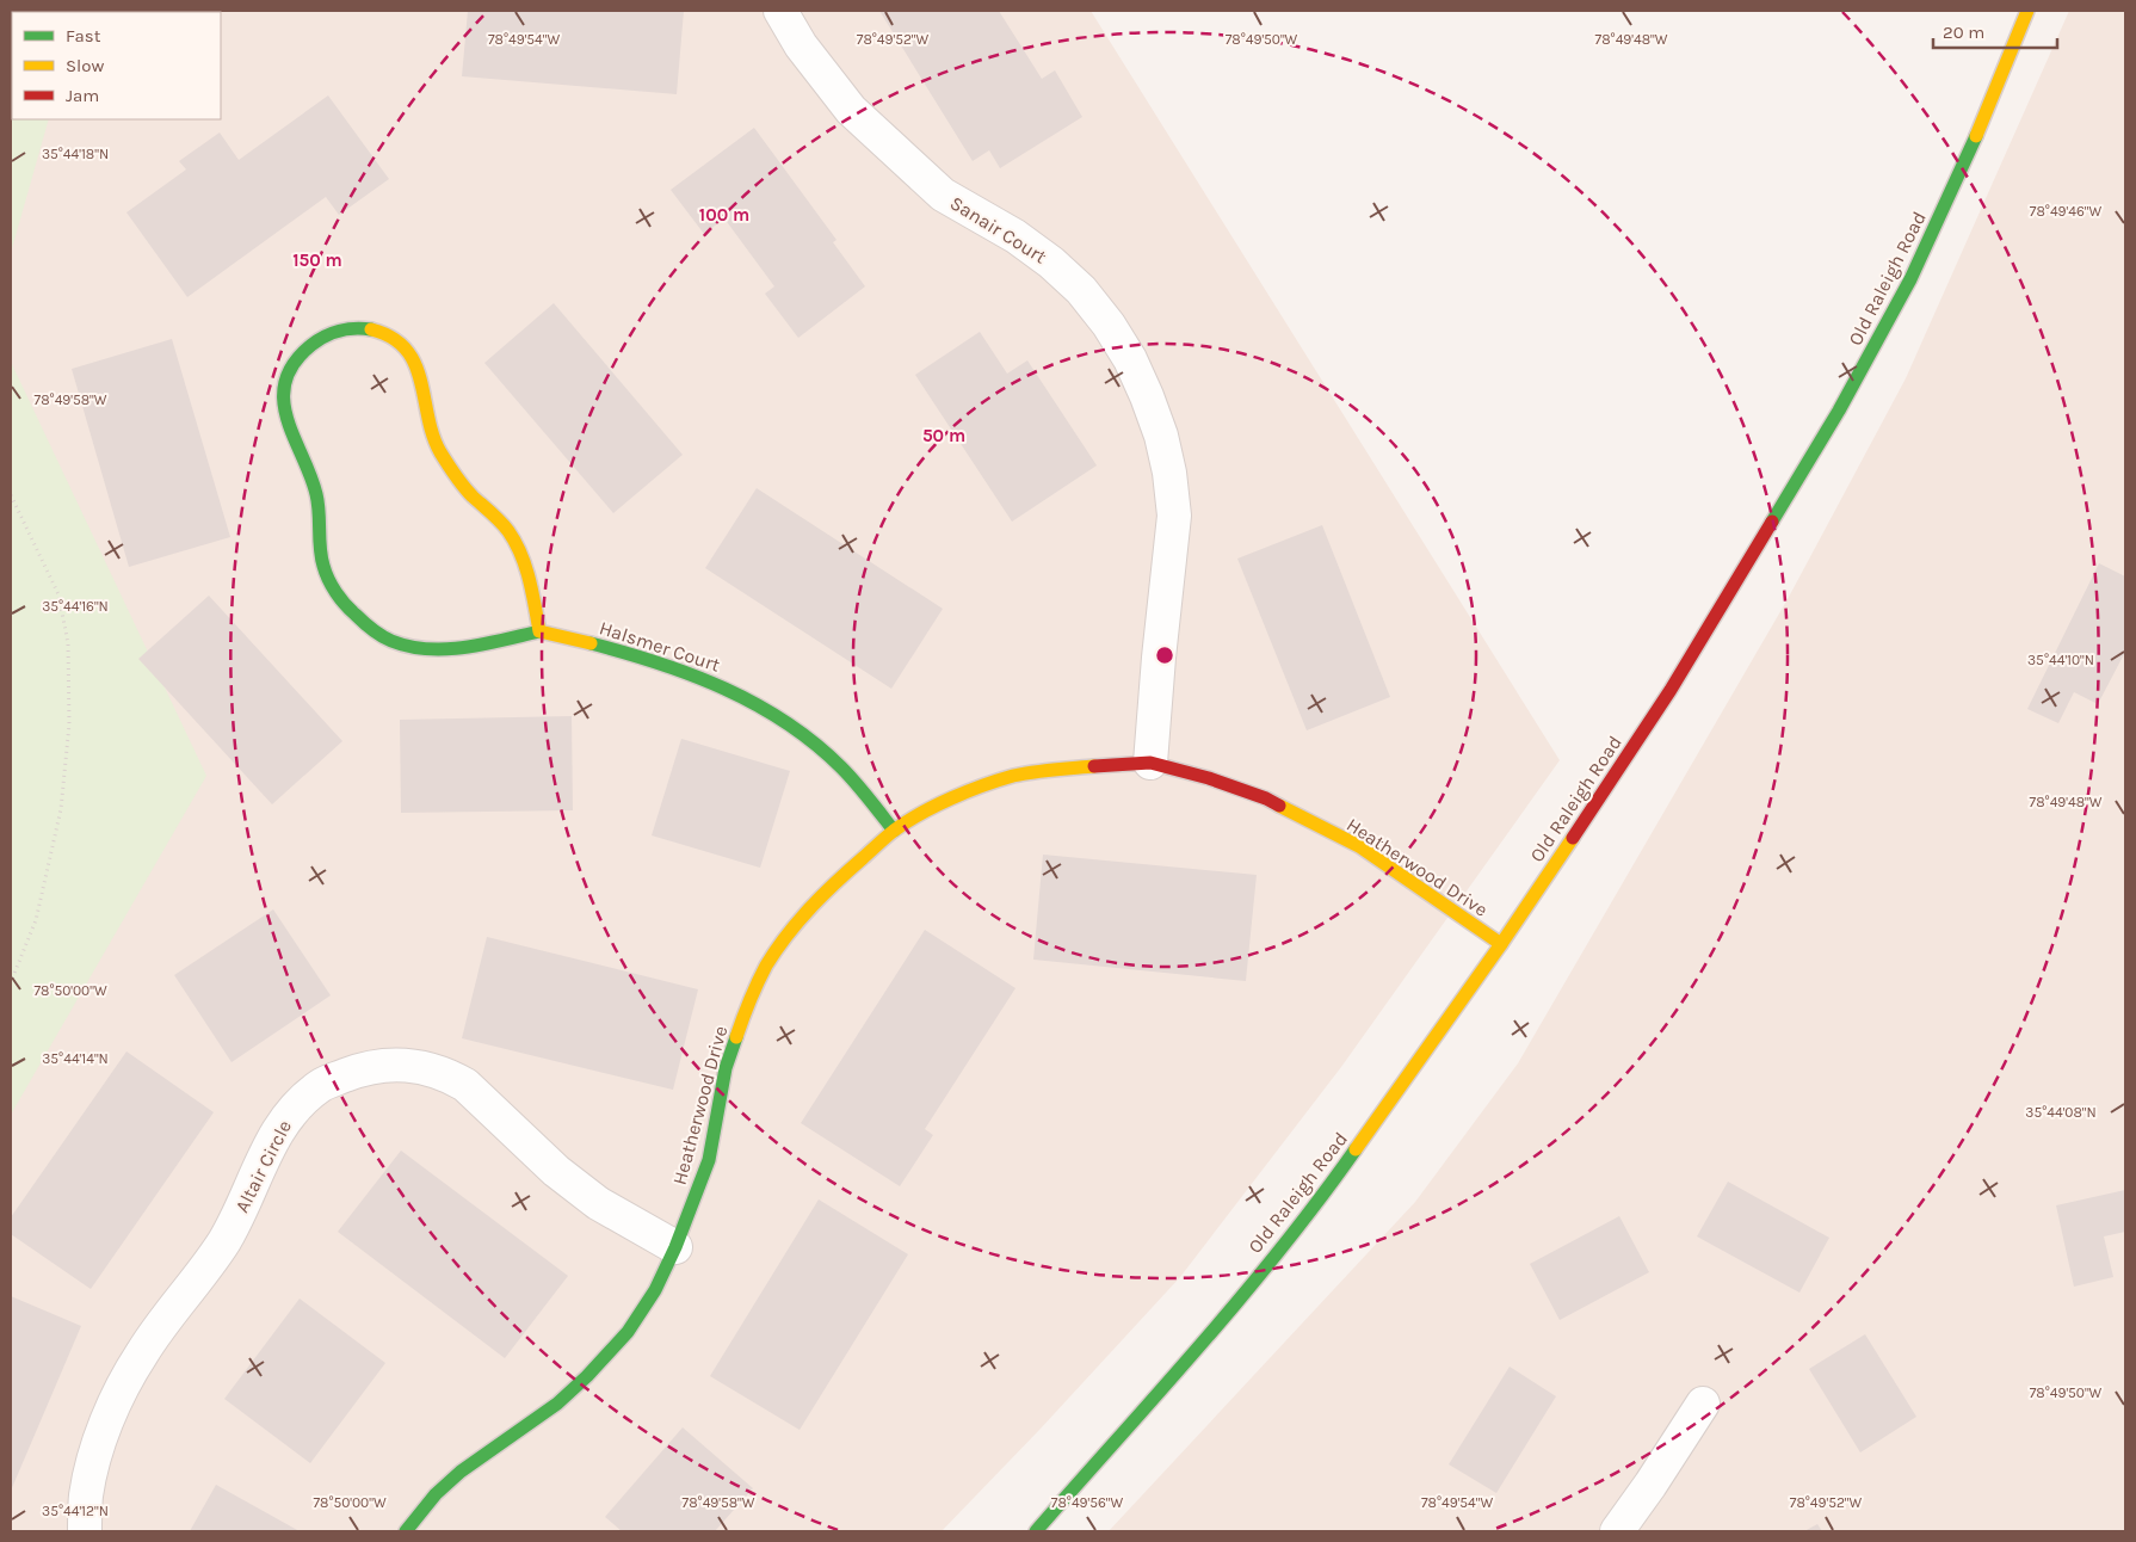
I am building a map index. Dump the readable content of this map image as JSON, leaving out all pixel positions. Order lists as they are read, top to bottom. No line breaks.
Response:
{"streets":{"street":["Sanair Court","Old Raleigh Road","Halsmer Court","Heatherwood Drive","Altair Circle"]},"crossings":[["Sanair Court","Heatherwood Drive"],["Old Raleigh Road","Heatherwood Drive"],["Halsmer Court","Heatherwood Drive"],["Heatherwood Drive","Altair Circle"]],"legend":["Fast","Slow","Jam"],"scale_bar":"20 m","coordinates":["78°49'54\"W","78°49'52\"W","78°49'50\"W","78°49'48\"W","35°44'18\"N","78°49'46\"W","78°49'58\"W","35°44'16\"N","35°44'10\"N","78°50'00\"W","35°44'14\"N","35°44'08\"N","78°49'56\"W","35°44'12\"N"],"rings":["100 m","150 m","50 m"]}
